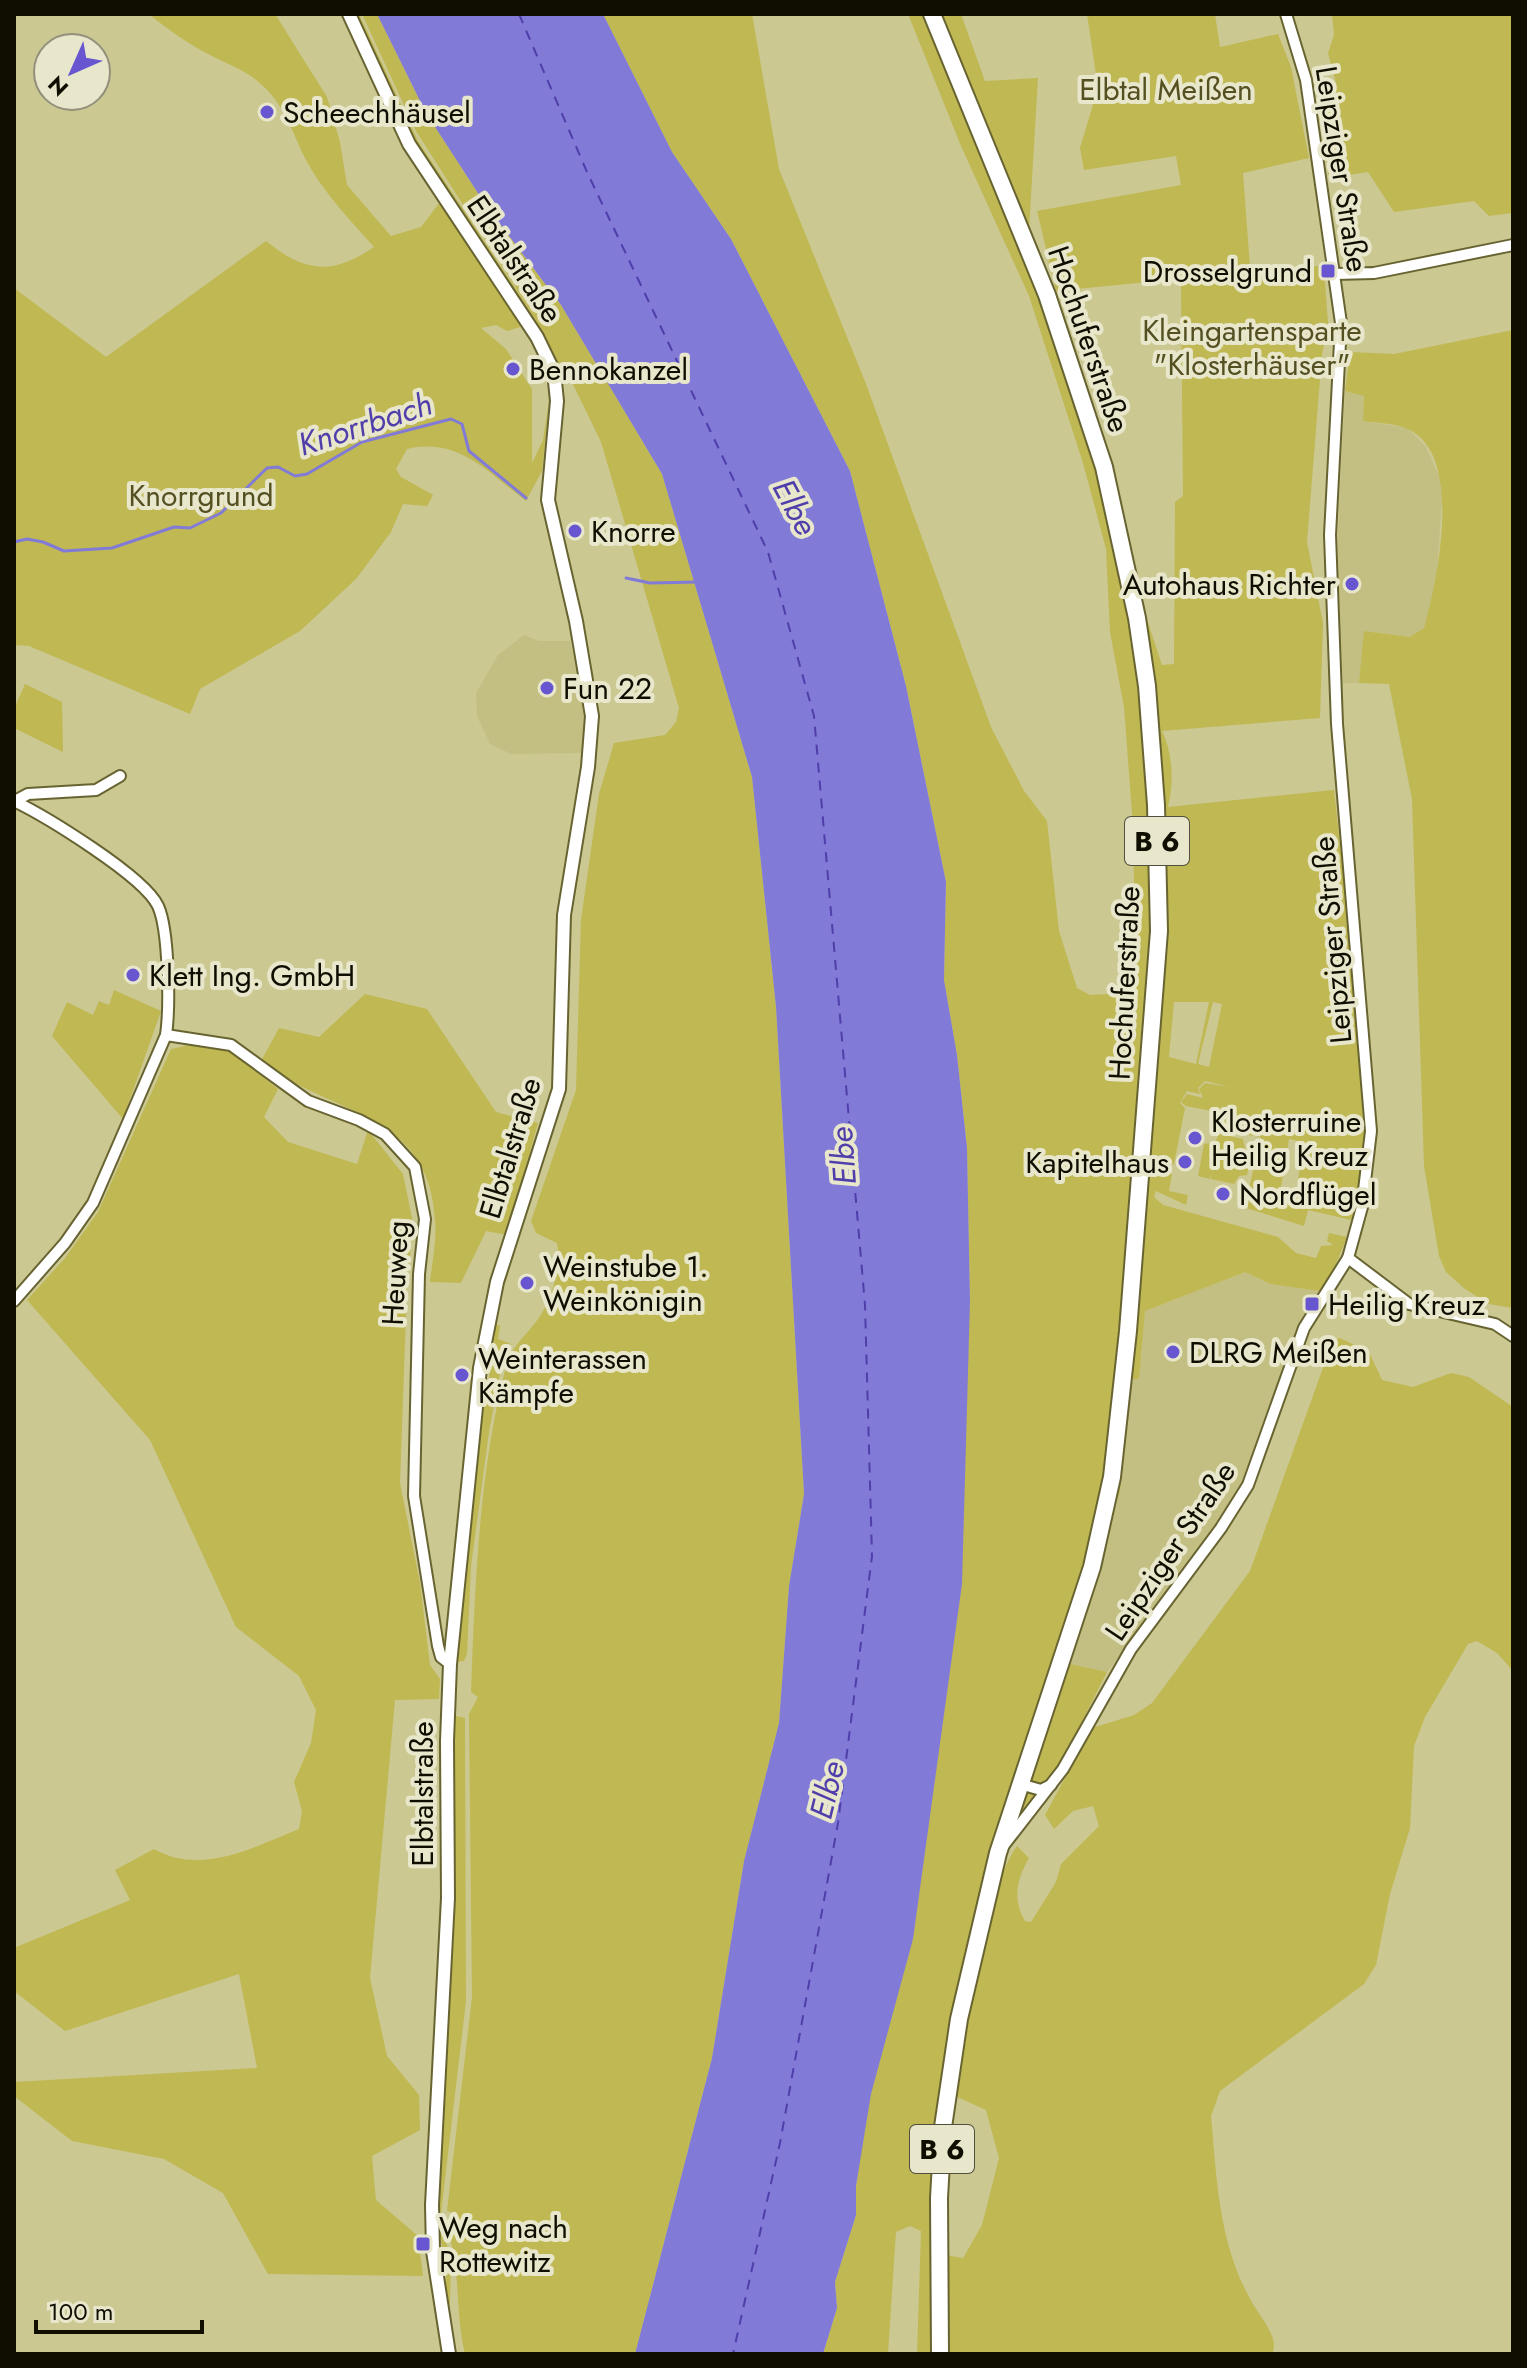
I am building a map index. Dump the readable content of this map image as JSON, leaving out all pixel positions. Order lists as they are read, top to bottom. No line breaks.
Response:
{"streets":{"main road":["Hochuferstraße","B 6"],"street":["Leipziger Straße","Elbtalstraße","Heuweg"]},"crossings":[["Leipziger Straße","B 6"],["Elbtalstraße","Heuweg"],["Hochuferstraße","B 6"]],"water":["Knorrbach","Elbe"],"parks":["Elbtal Meißen","Kleingartensparte \"Klosterhäuser\"","Knorrgrund"],"places":{"other":["Scheechhäusel","Bennokanzel","Knorre","Autohaus Richter","Fun 22","Klett Ing. GmbH","Klosterruine Heilig Kreuz","Kapitelhaus","Nordflügel","Weinstube 1. Weinkönigin","DLRG Meißen","Weinterassen Kämpfe"],"transit":["Drosselgrund","Heilig Kreuz","Weg nach Rottewitz"]},"scale_bar":"100 m","north":"bottom left"}
